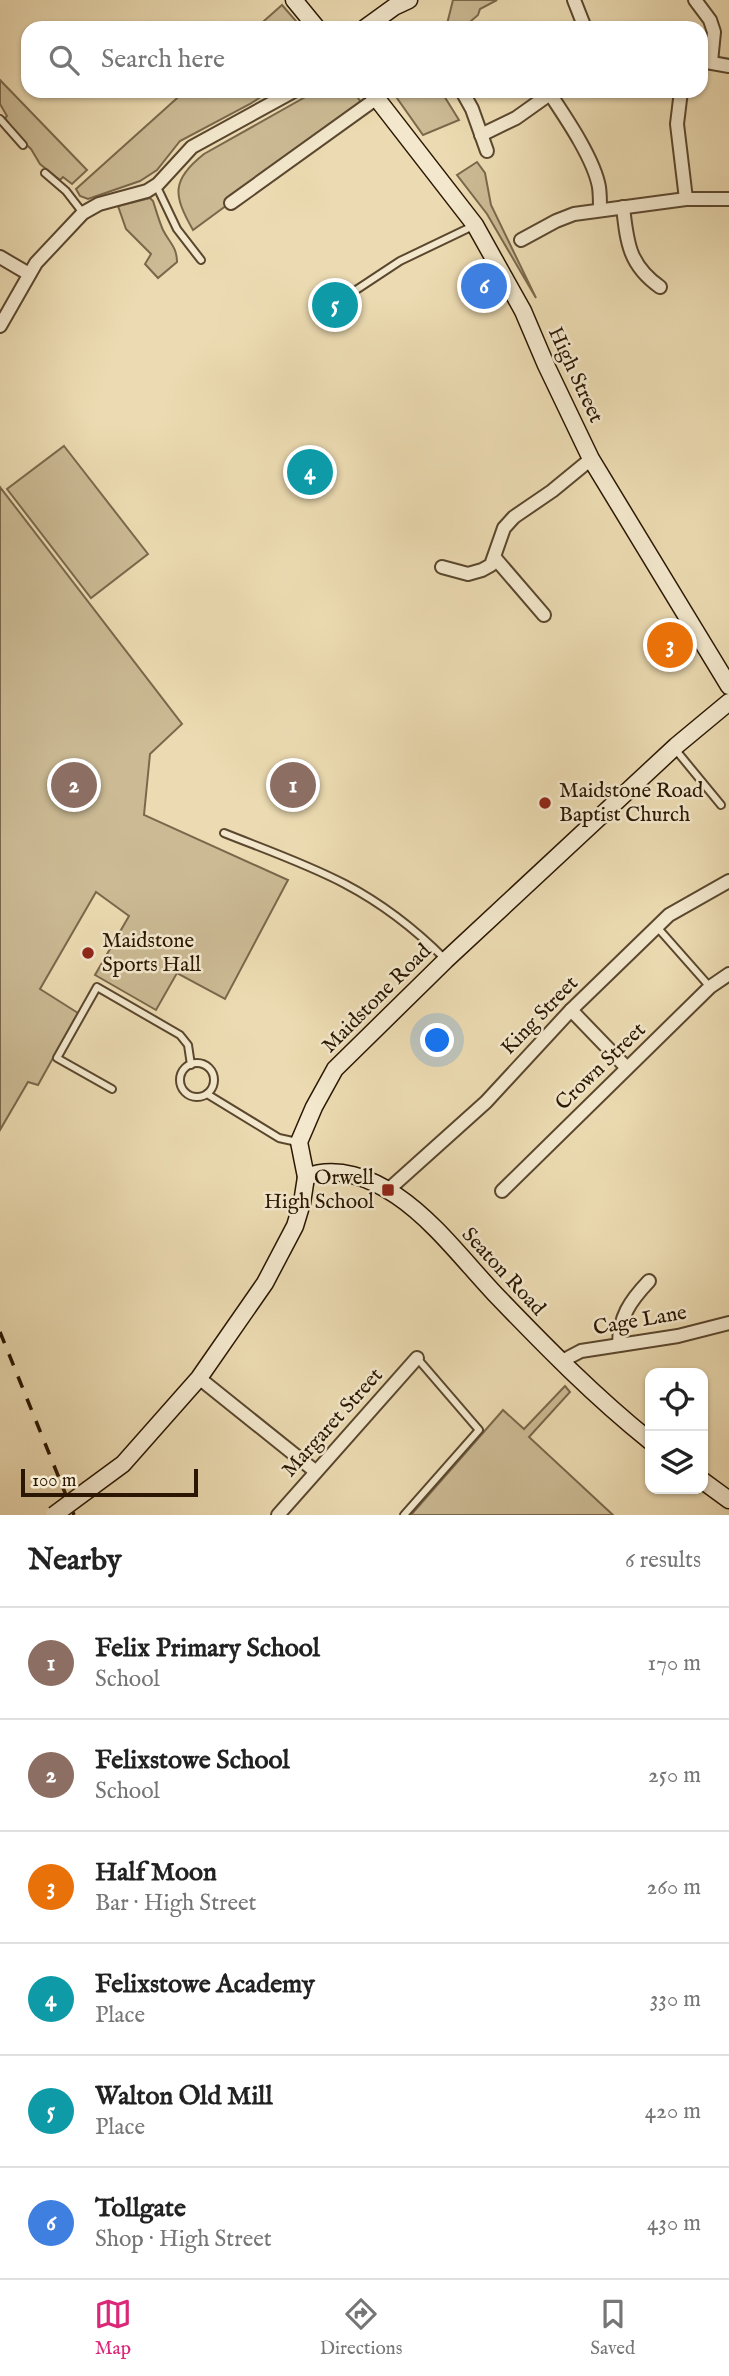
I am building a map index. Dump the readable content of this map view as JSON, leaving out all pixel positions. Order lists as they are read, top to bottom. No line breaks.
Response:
{"streets":{"street":["High Street","Maidstone Road","King Street","Crown Street","Seaton Road","Cage Lane","Margaret Street"]},"crossings":[["King Street","Seaton Road"],["Seaton Road","Cage Lane"]],"places":{"other":["Maidstone Road Baptist Church","Maidstone Sports Hall"],"transit":["Orwell High School"]},"scale_bar":"100 m","page":{"search":"Search here","pins":["6","5","4","3","1","2"],"scale":"100 m","heading":["Nearby","6 results"],"list":[{"mark":"1","name":"Felix Primary School","note":"School","value":"170 m"},{"mark":"2","name":"Felixstowe School","note":"School","value":"250 m"},{"mark":"3","name":"Half Moon","note":"Bar · High Street","value":"260 m"},{"mark":"4","name":"Felixstowe Academy","note":"Place","value":"330 m"},{"mark":"5","name":"Walton Old Mill","note":"Place","value":"420 m"},{"mark":"6","name":"Tollgate","note":"Shop · High Street","value":"430 m"}],"nav":["Map","Directions","Saved"]}}
